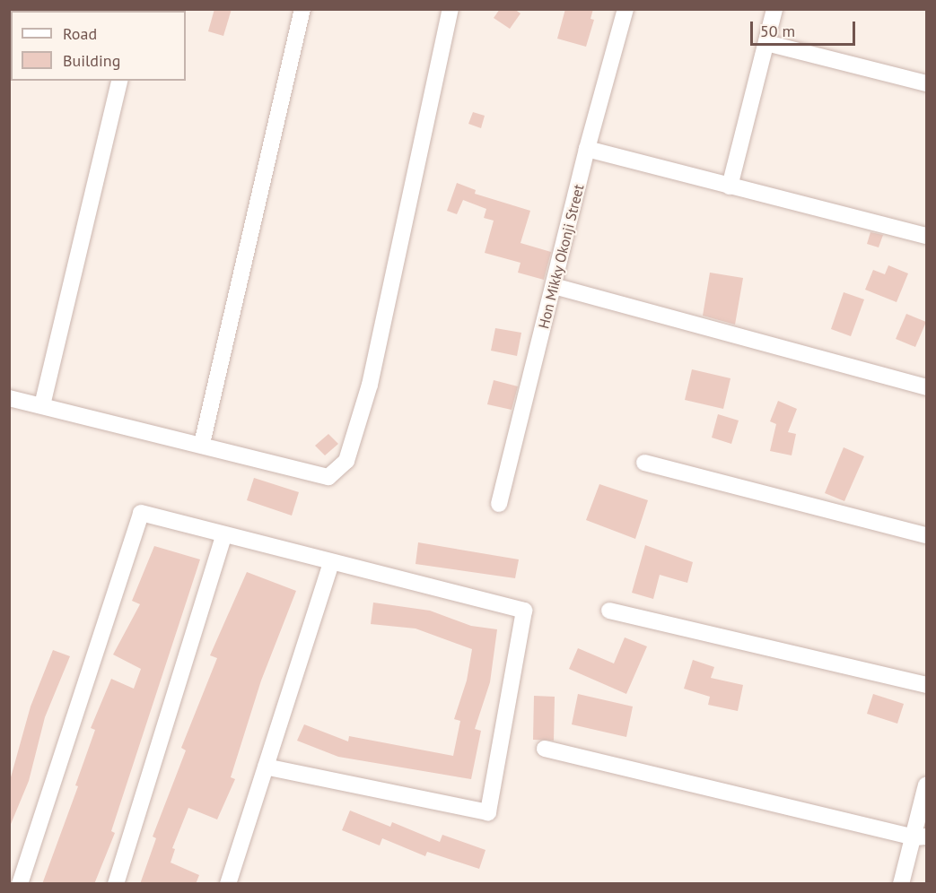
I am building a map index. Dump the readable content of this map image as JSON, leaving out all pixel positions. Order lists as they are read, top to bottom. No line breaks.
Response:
{"streets":{"street":["Hon Mikky Okonji Street"]},"legend":["Road","Building"],"scale_bar":"50 m"}
